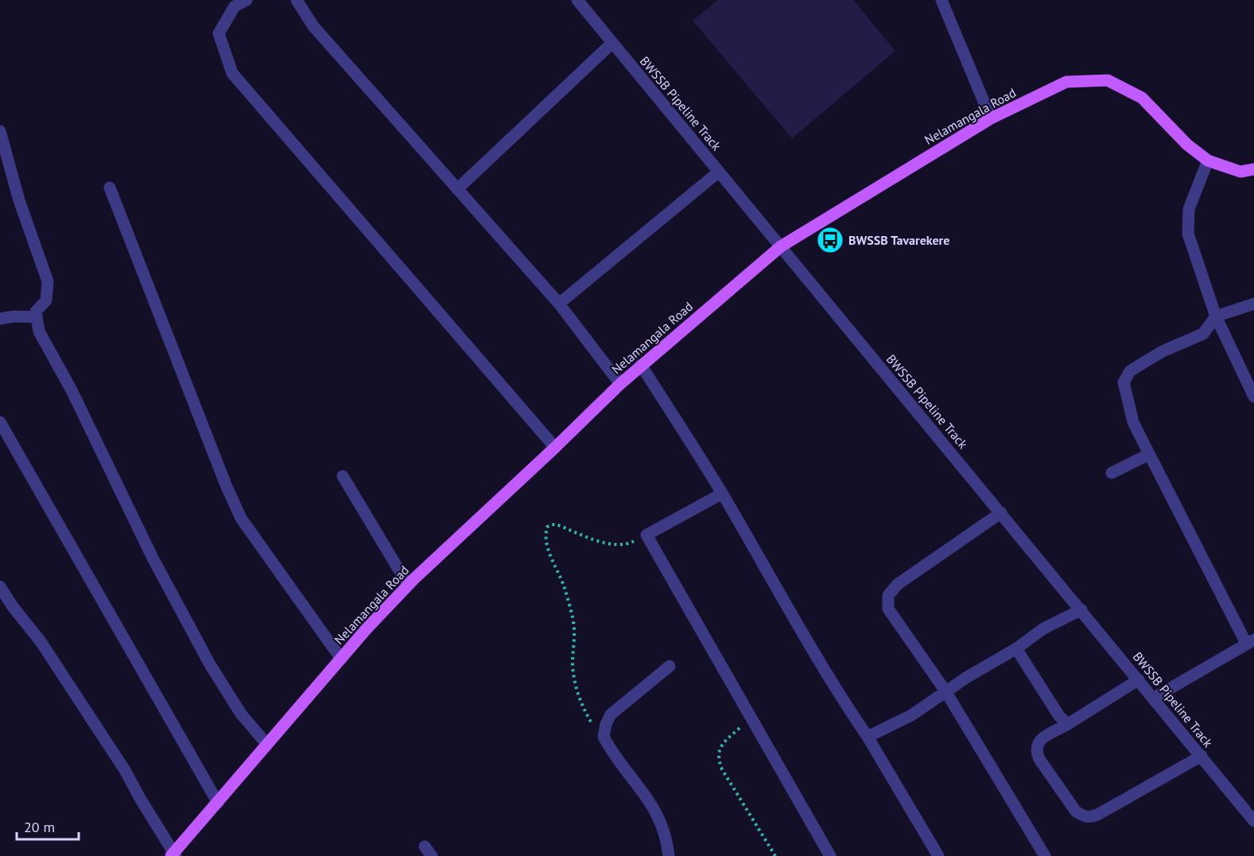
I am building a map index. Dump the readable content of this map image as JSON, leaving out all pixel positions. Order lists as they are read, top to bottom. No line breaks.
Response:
{"streets":{"main road":["Nelamangala Road"],"street":["BWSSB Pipeline Track"]},"crossings":[["BWSSB Pipeline Track","Nelamangala Road"]],"places":{"bus stop":["BWSSB Tavarekere"]},"scale_bar":"20 m"}
